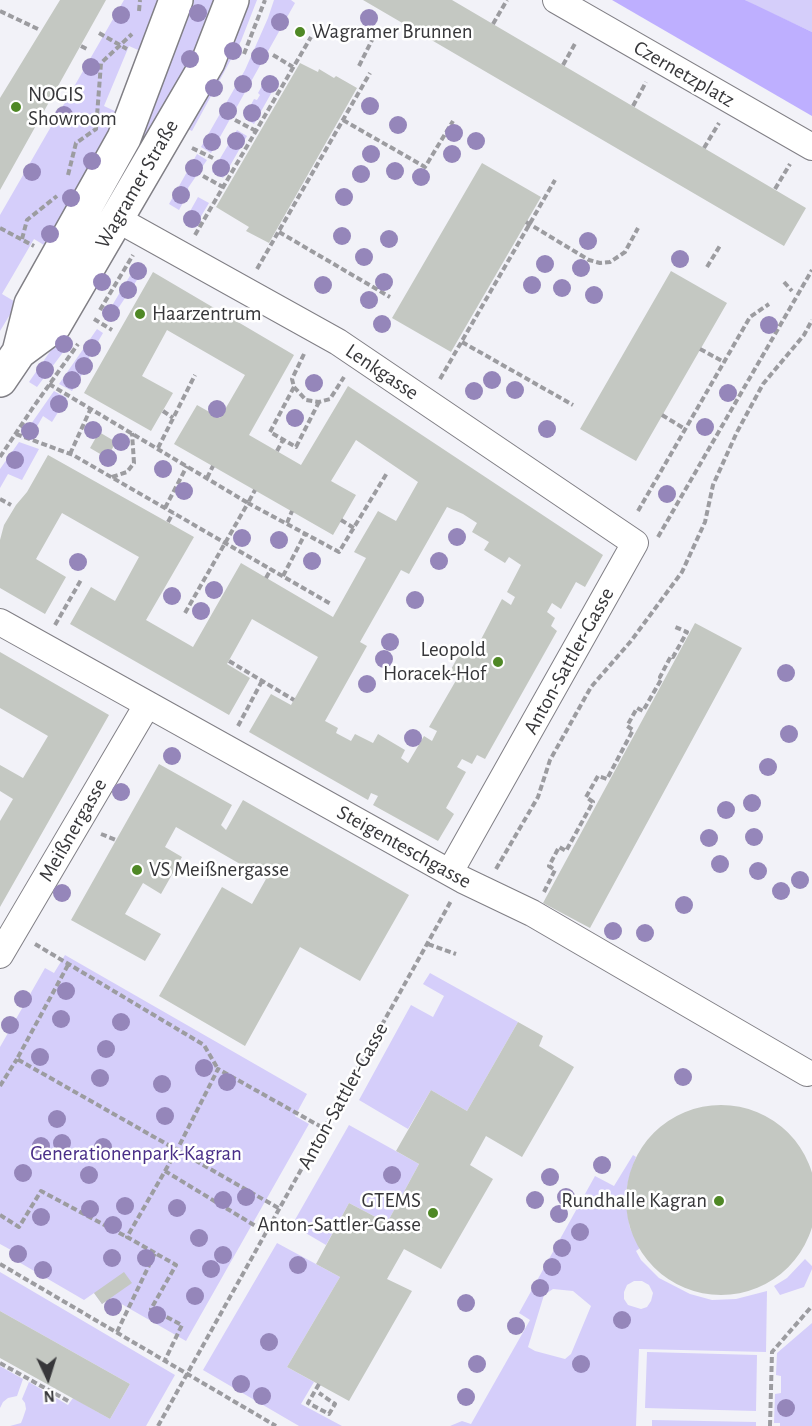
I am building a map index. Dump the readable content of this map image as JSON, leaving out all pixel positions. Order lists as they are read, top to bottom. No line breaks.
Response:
{"streets":{"main road":["Wagramer Straße"],"street":["Czernetzplatz","Lenkgasse","Anton-Sattler-Gasse","Meißnergasse","Steigenteschgasse"]},"crossings":[["Wagramer Straße","Lenkgasse"],["Lenkgasse","Anton-Sattler-Gasse"],["Anton-Sattler-Gasse","Steigenteschgasse"],["Meißnergasse","Steigenteschgasse"]],"parks":["Generationenpark-Kagran"],"places":["Wagramer Brunnen","NOGIS Showroom","Haarzentrum","Leopold Horacek-Hof","VS Meißnergasse","Rundhalle Kagran","GTEMS Anton-Sattler-Gasse"],"north":"bottom"}
